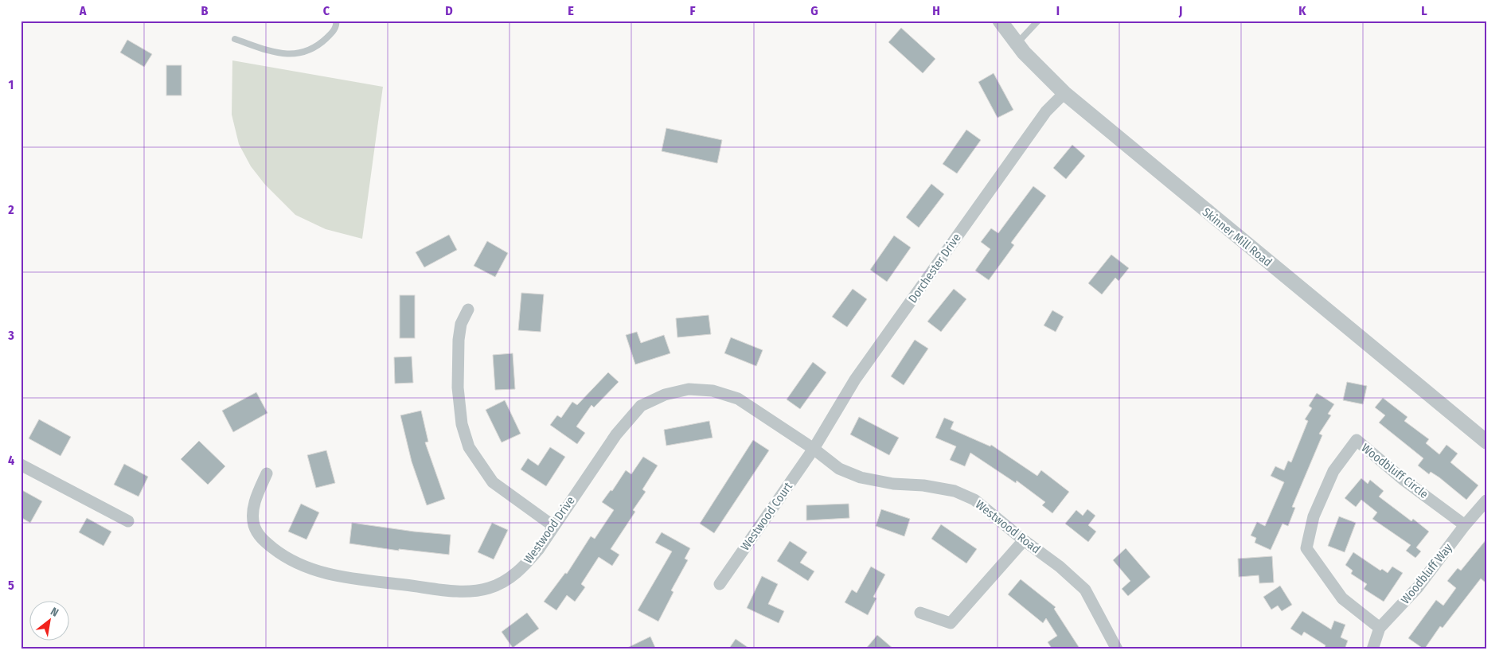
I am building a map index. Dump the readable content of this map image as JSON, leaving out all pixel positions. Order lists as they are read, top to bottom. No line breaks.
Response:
{"streets":{"street":["Skinner Mill Road","Dorchester Drive","Woodbluff Circle","Westwood Court","Westwood Road","Westwood Drive","Woodbluff Way"]},"crossings":[["Skinner Mill Road","Dorchester Drive"],["Dorchester Drive","Westwood Court"],["Dorchester Drive","Westwood Road"],["Dorchester Drive","Westwood Drive"],["Woodbluff Circle","Woodbluff Way"],["Westwood Court","Westwood Road"],["Westwood Court","Westwood Drive"],["Westwood Road","Westwood Drive"]],"north":"top right","grid":{"columns":["A","B","C","D","E","F","G","H","I","J","K","L"],"rows":["1","2","3","4","5"]}}
